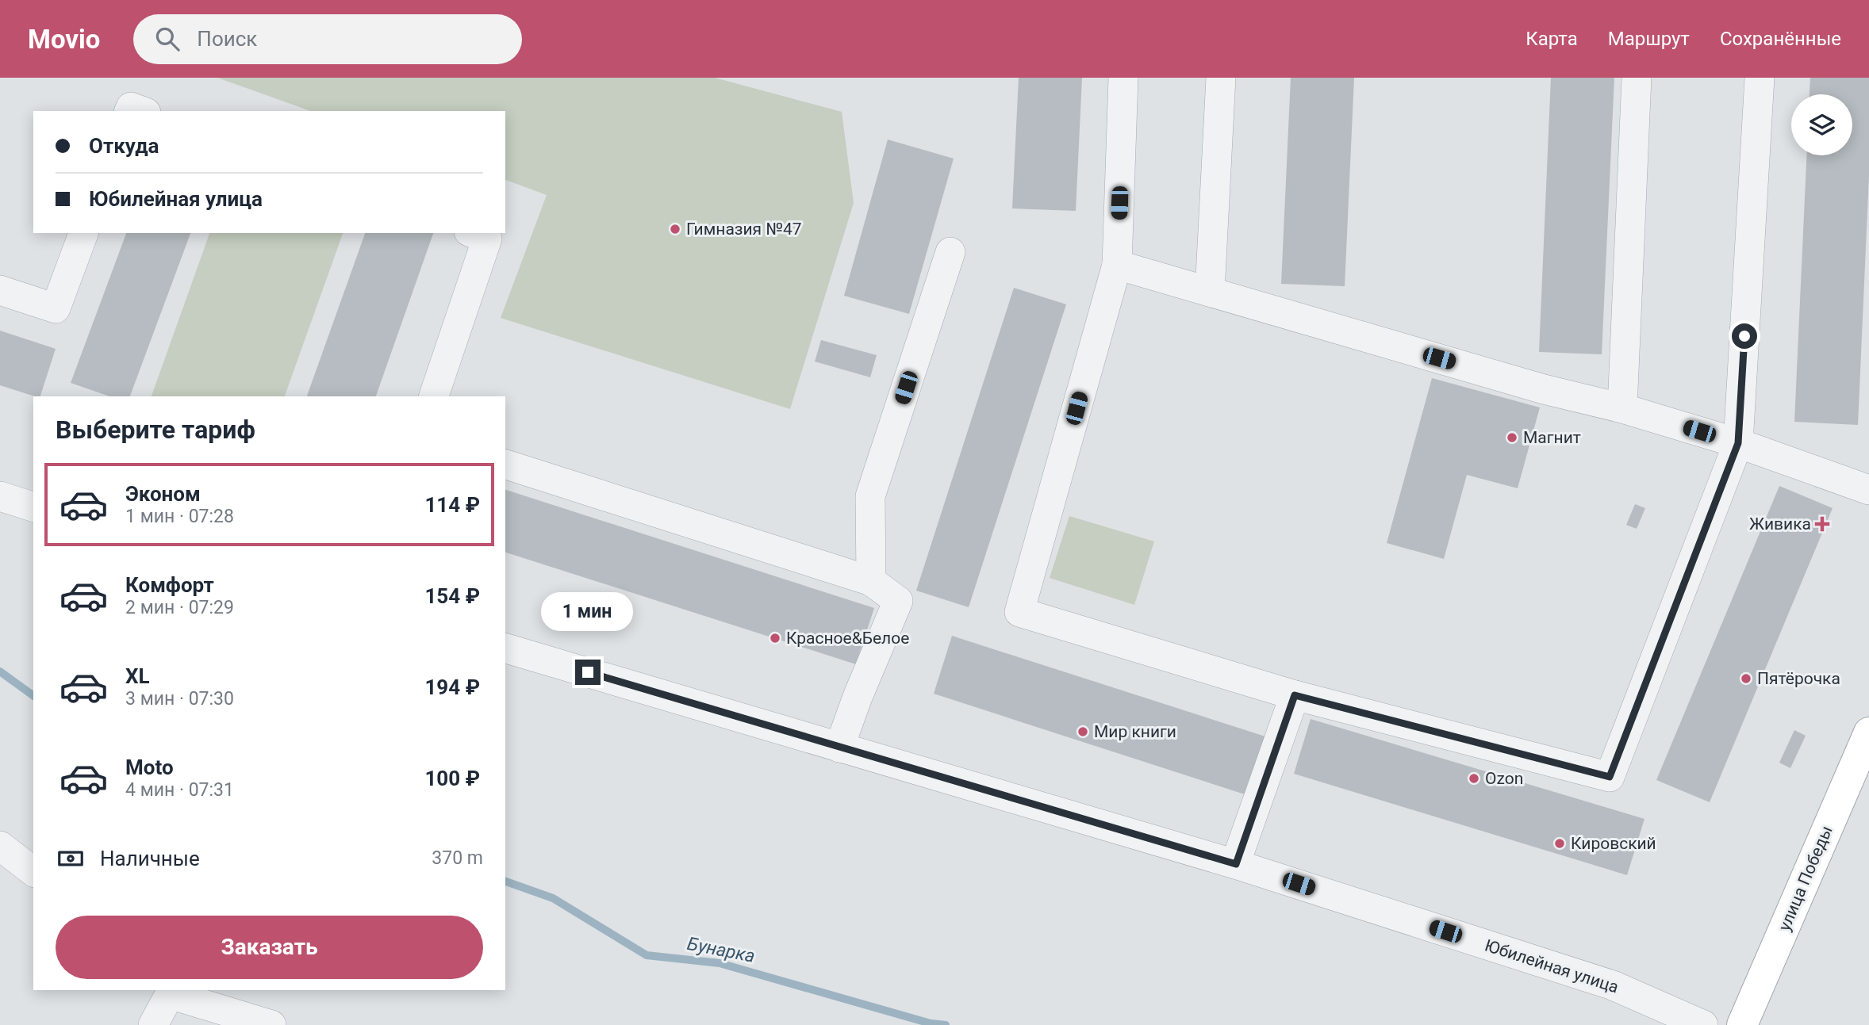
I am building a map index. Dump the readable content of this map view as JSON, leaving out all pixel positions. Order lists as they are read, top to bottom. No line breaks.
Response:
{"streets":{"main road":["улица Победы"],"street":["Юбилейная улица"]},"water":["Бунарка"],"places":{"other":["Гимназия №47","Магнит","Красное&Белое","Пятёрочка","Мир книги","Ozon","Кировский"],"health":["Живика"]},"page":{"header":"Movio","search":"Поиск","nav":["Карта","Маршрут","Сохранённые"],"banner":["Откуда","Юбилейная улица"],"heading":"Выберите тариф","list":[{"name":"Эконом","note":"1 мин · 07:28","value":"114 ₽"},{"name":"Комфорт","note":"2 мин · 07:29","value":"154 ₽"},{"name":"XL","note":"3 мин · 07:30","value":"194 ₽"},{"name":"Moto","note":"4 мин · 07:31","value":"100 ₽"}],"bubble":"1 мин","pay":["Наличные","370 m"],"buttons":"Заказать"}}
